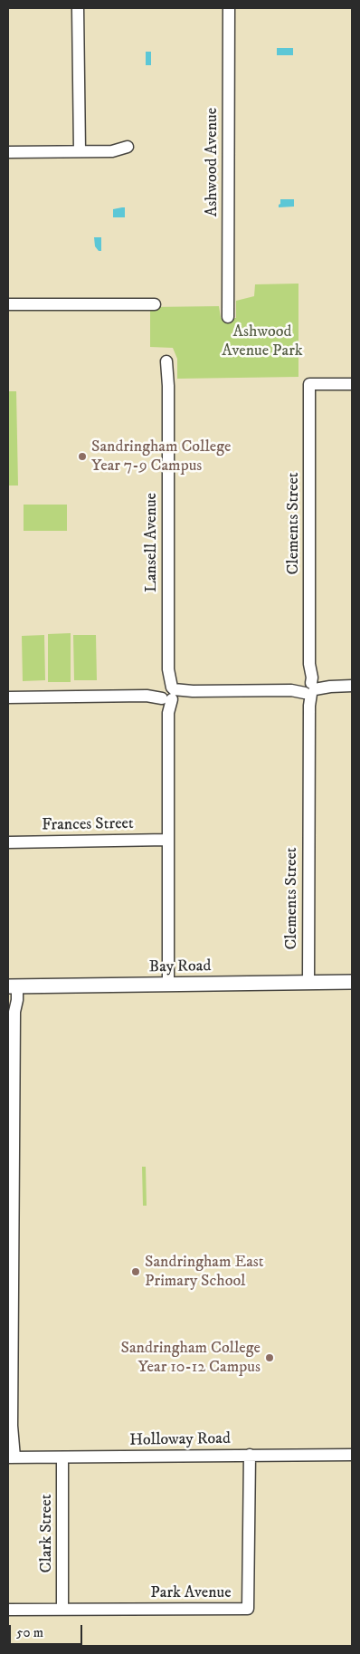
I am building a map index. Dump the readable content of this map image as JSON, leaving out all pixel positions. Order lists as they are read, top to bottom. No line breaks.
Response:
{"streets":{"main road":["Bay Road"],"street":["Ashwood Avenue","Clements Street","Lansell Avenue","Frances Street","Holloway Road","Clark Street","Park Avenue"]},"crossings":[["Clements Street","Bay Road"],["Lansell Avenue","Frances Street"],["Lansell Avenue","Bay Road"],["Holloway Road","Clark Street"],["Holloway Road","Park Avenue"],["Clark Street","Park Avenue"]],"parks":["Ashwood Avenue Park"],"places":["Sandringham College Year 7-9 Campus","Sandringham East Primary School","Sandringham College Year 10-12 Campus"],"scale_bar":"50 m"}
